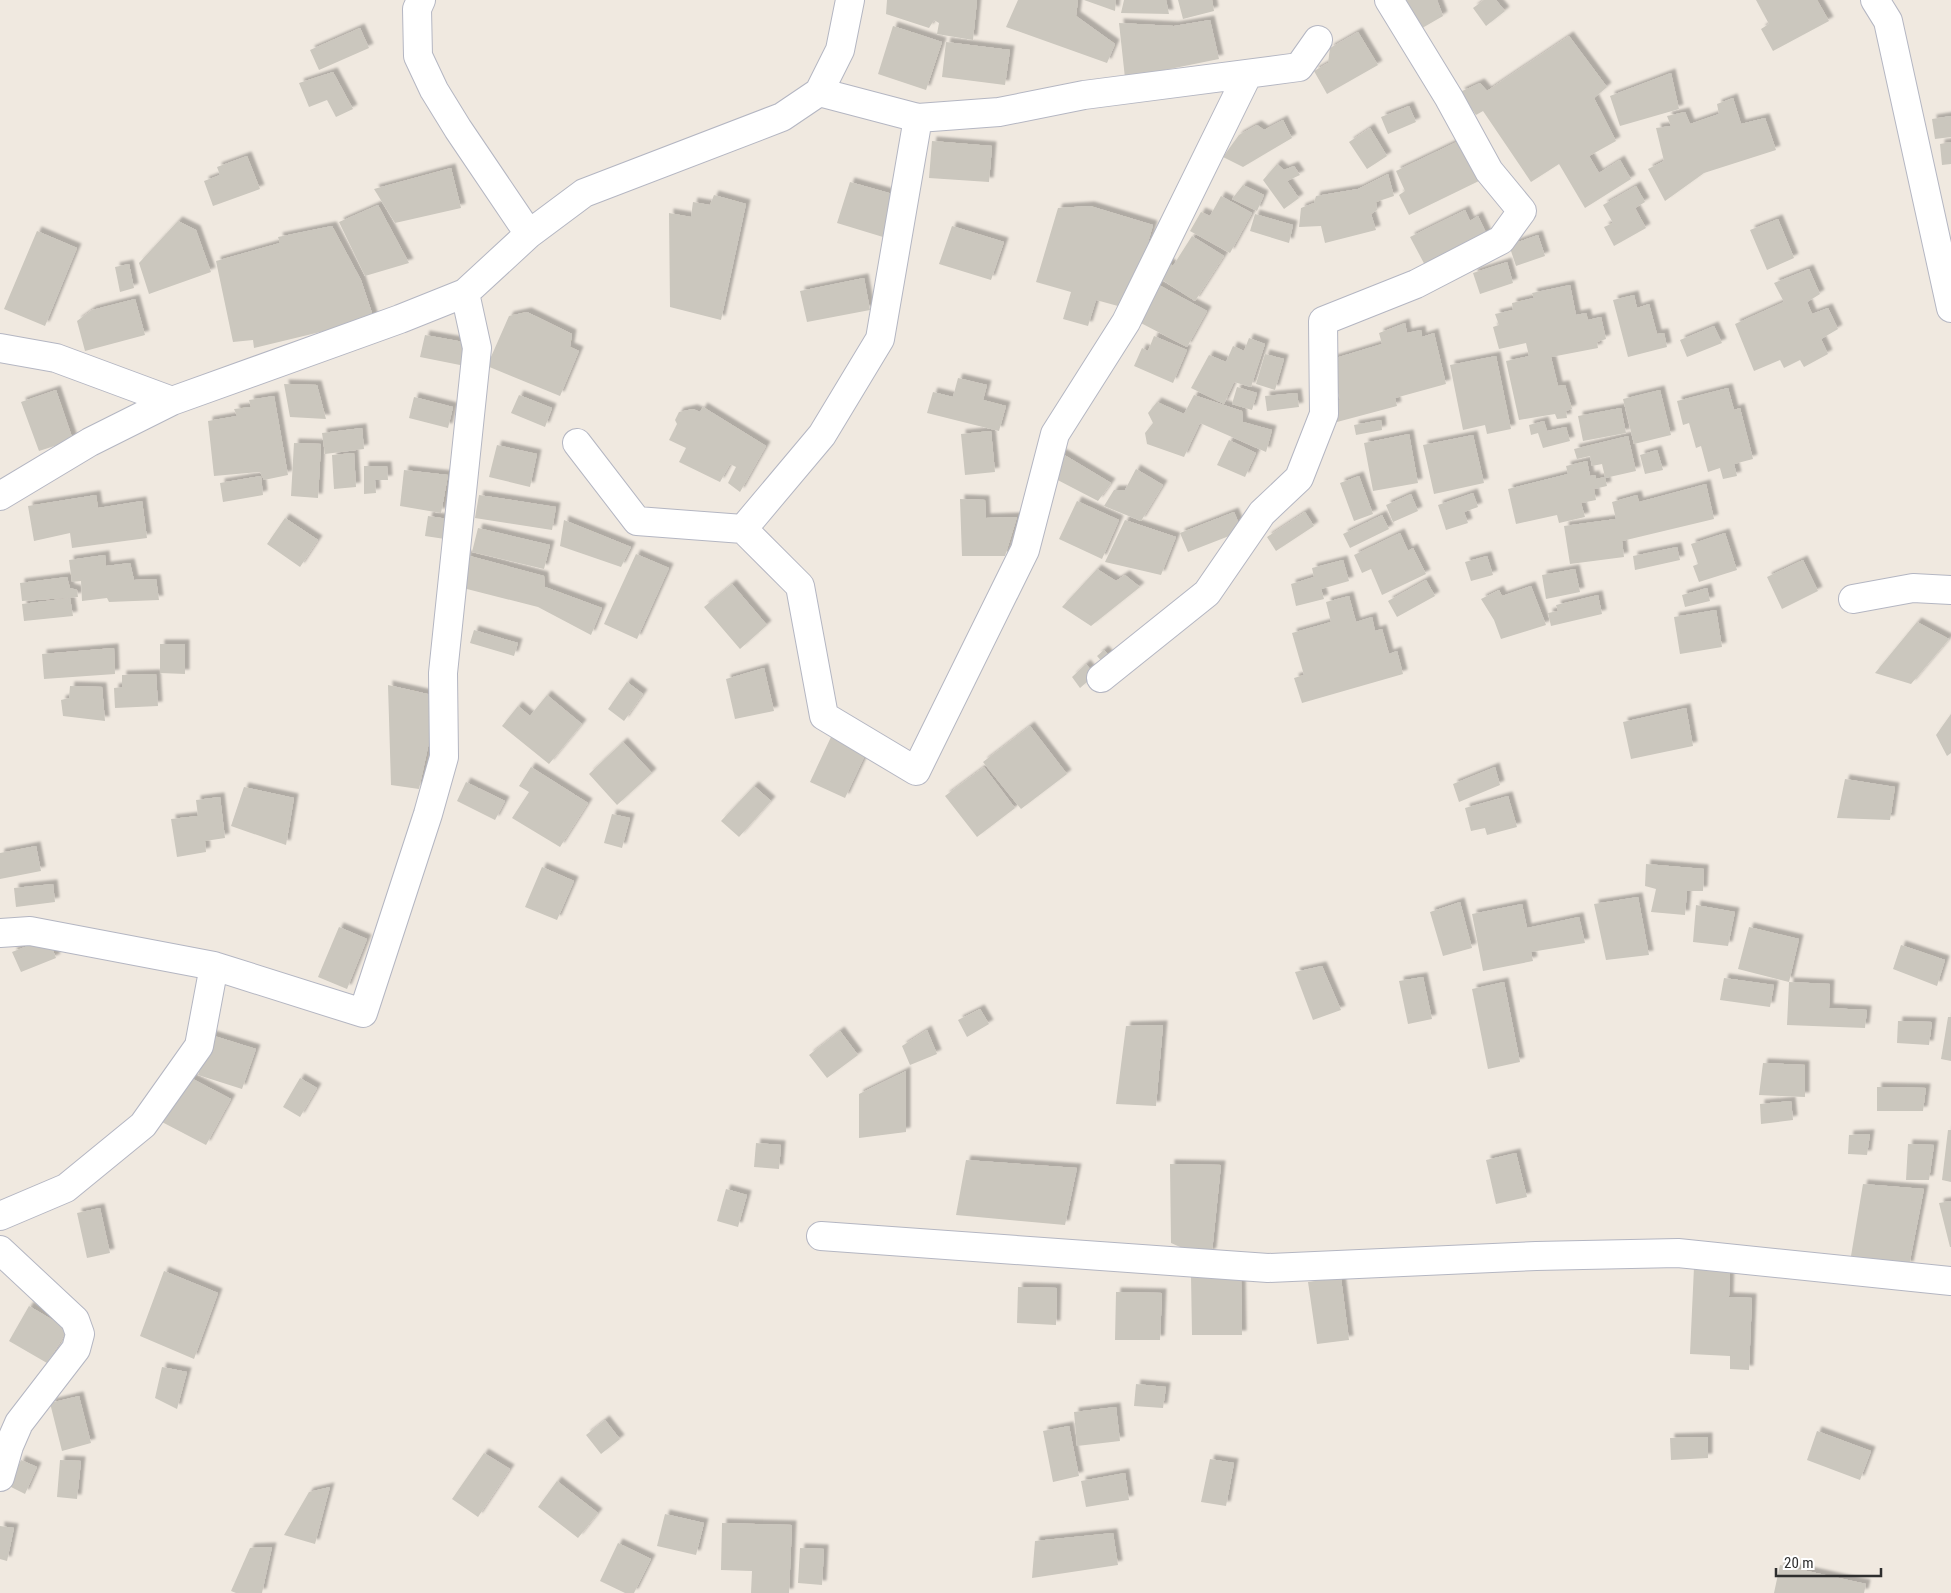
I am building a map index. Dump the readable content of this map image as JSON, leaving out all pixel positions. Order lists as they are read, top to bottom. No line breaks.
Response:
{"scale_bar":"20 m"}
